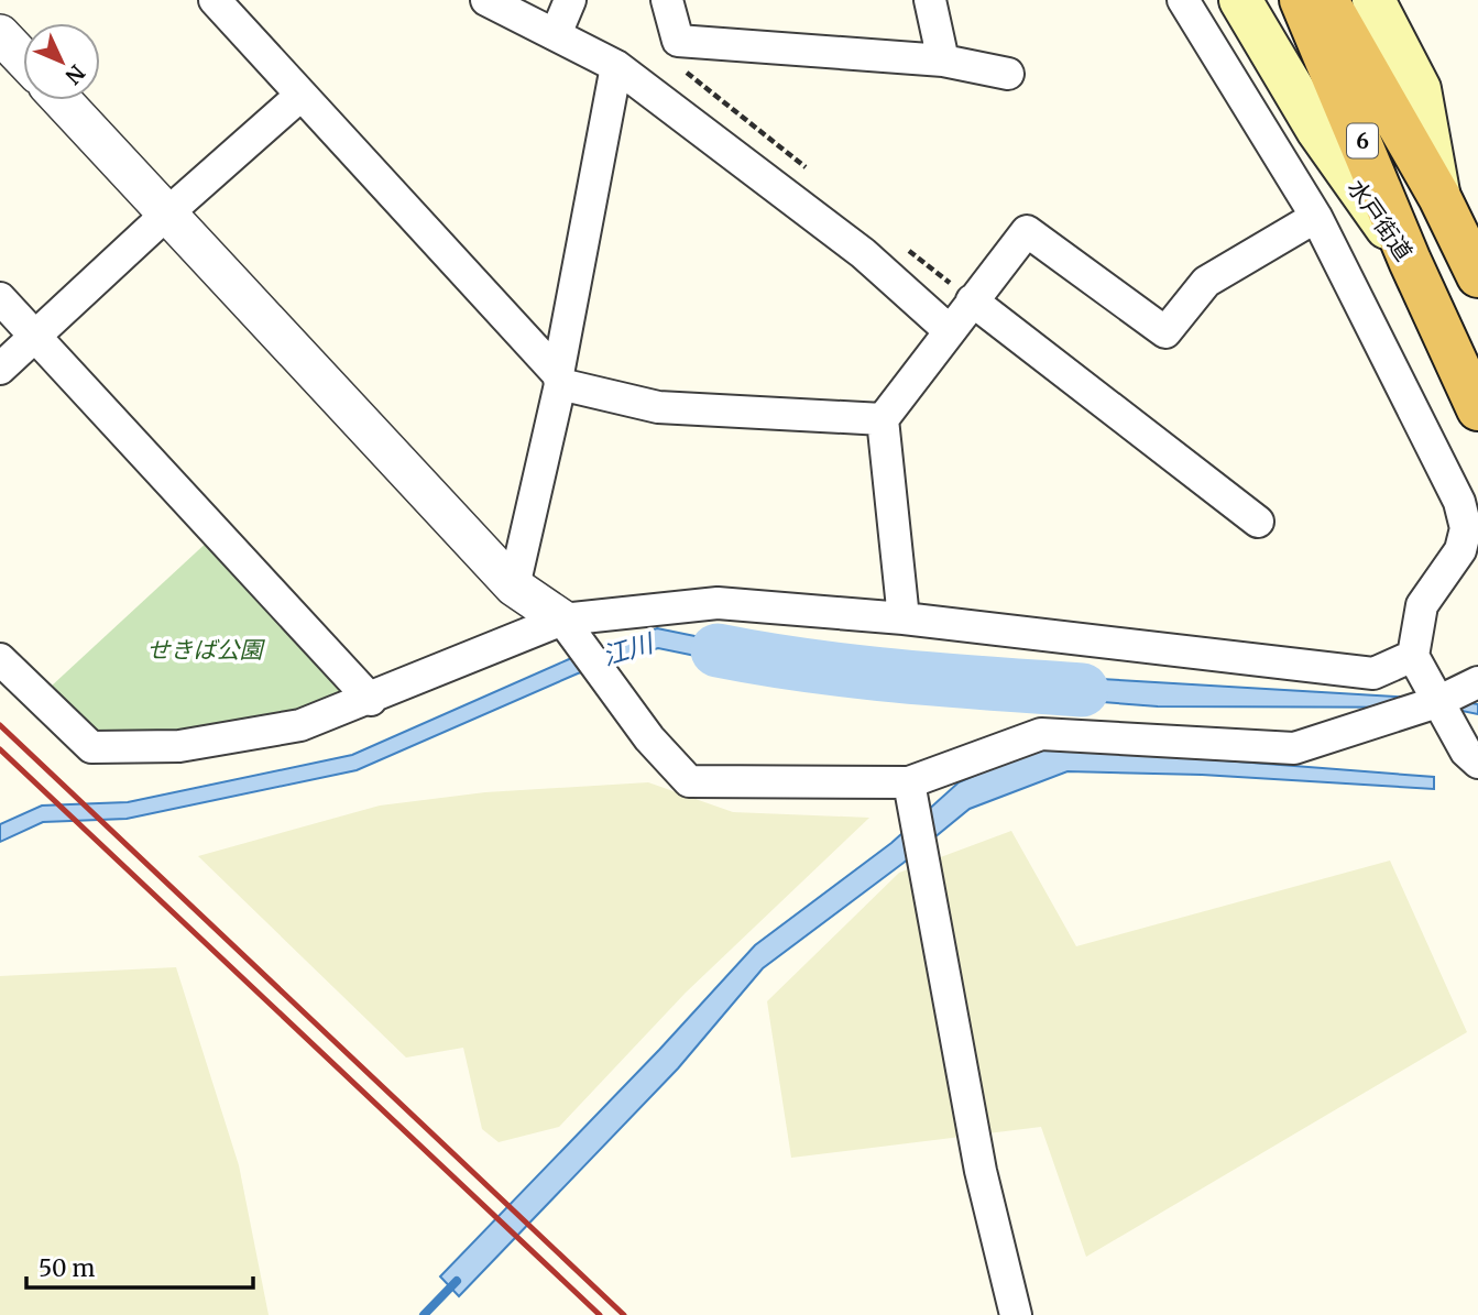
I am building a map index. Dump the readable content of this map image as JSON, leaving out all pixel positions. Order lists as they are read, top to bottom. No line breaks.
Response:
{"streets":{"highway":["6","水戸街道"]},"crossings":[["6","水戸街道"]],"water":["江川"],"parks":["せきば公園"],"scale_bar":"50 m","north":"bottom right"}
